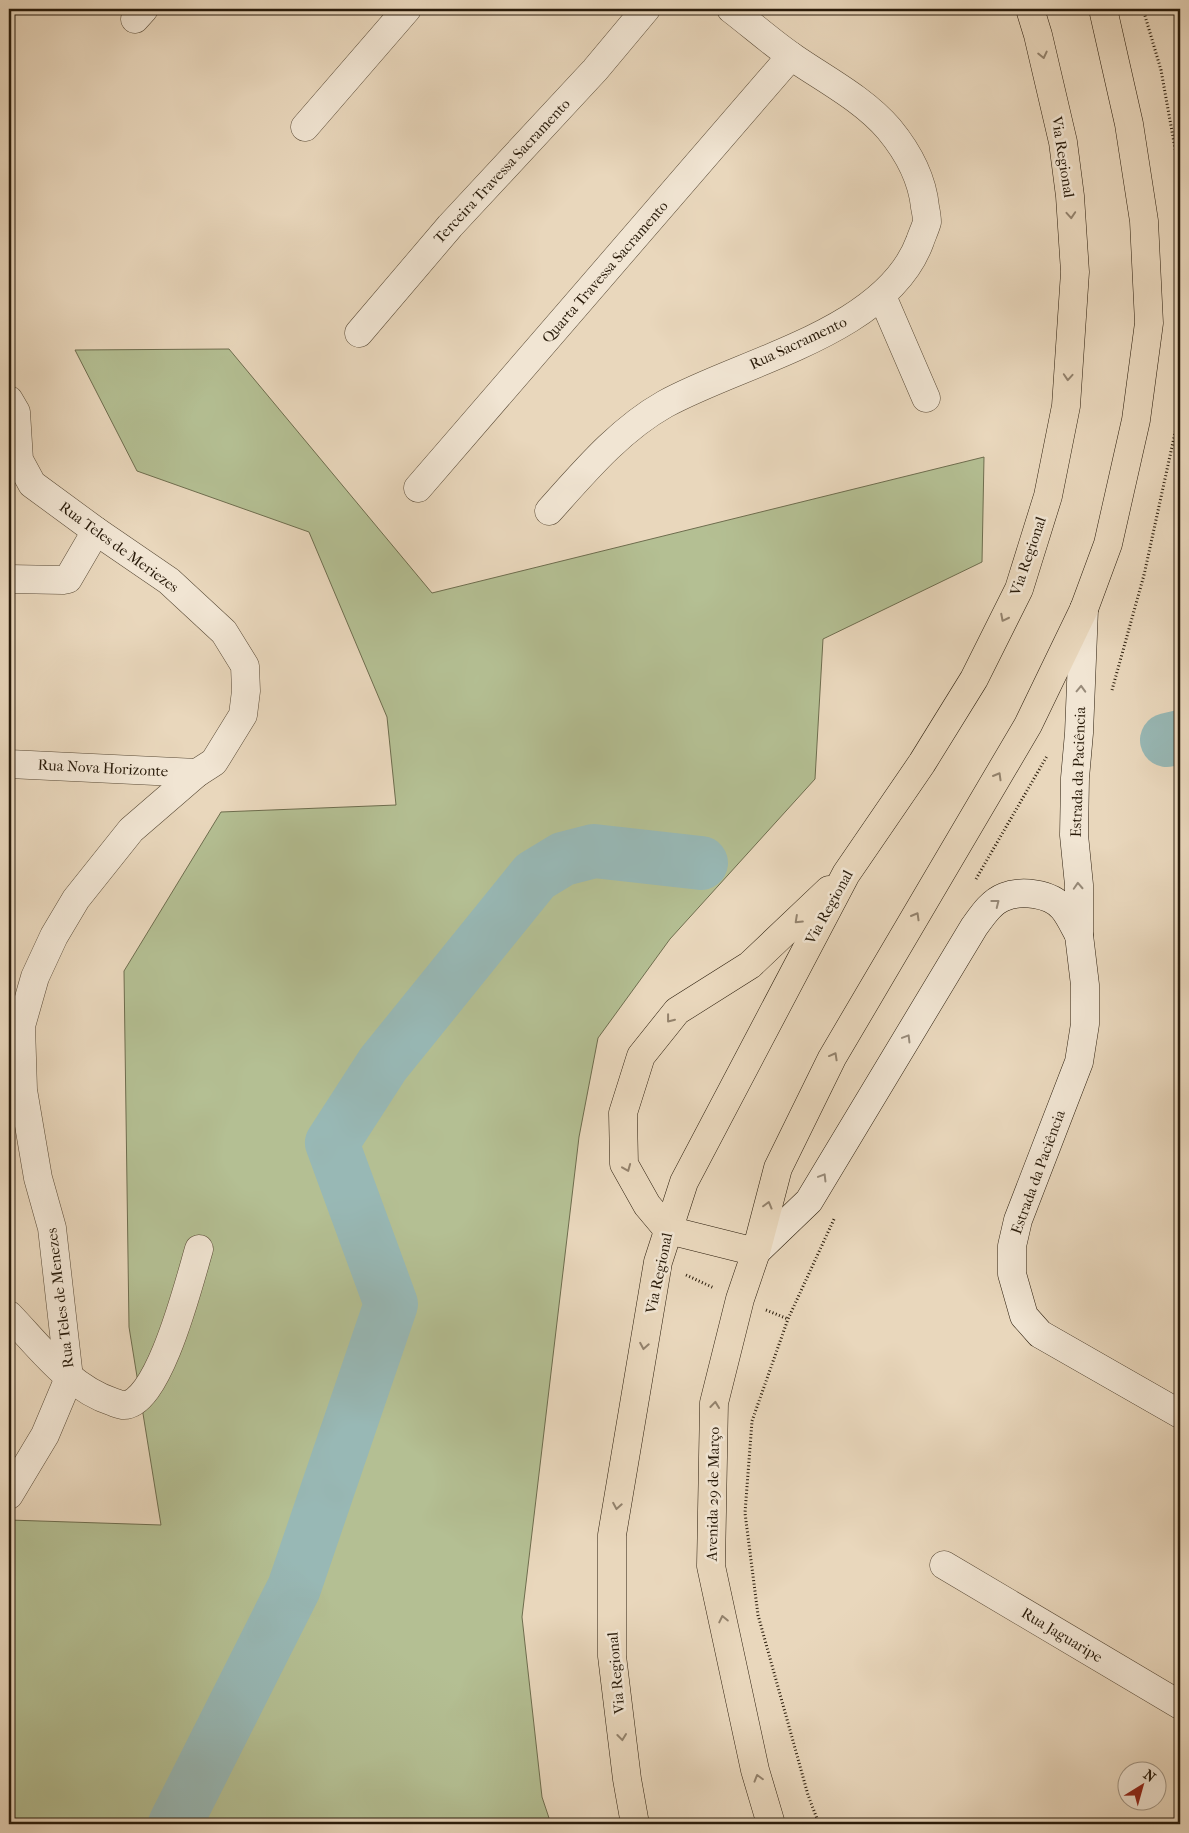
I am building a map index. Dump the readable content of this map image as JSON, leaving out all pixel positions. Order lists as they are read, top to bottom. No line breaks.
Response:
{"streets":{"main road":["Via Regional","Avenida 29 de Março"],"street":["Terceira Travessa Sacramento","Quarta Travessa Sacramento","Rua Sacramento","Rua Teles de Meriezes","Rua Nova Horizonte","Estrada da Paciência","Rua Teles de Menezes","Rua Jaguaripe"]},"crossings":[["Quarta Travessa Sacramento","Rua Sacramento"],["Rua Teles de Meriezes","Rua Nova Horizonte"],["Rua Teles de Meriezes","Rua Teles de Menezes"],["Estrada da Paciência","Avenida 29 de Março"]],"one_way":["Estrada da Paciência","Avenida 29 de Março"],"north":"top right"}
